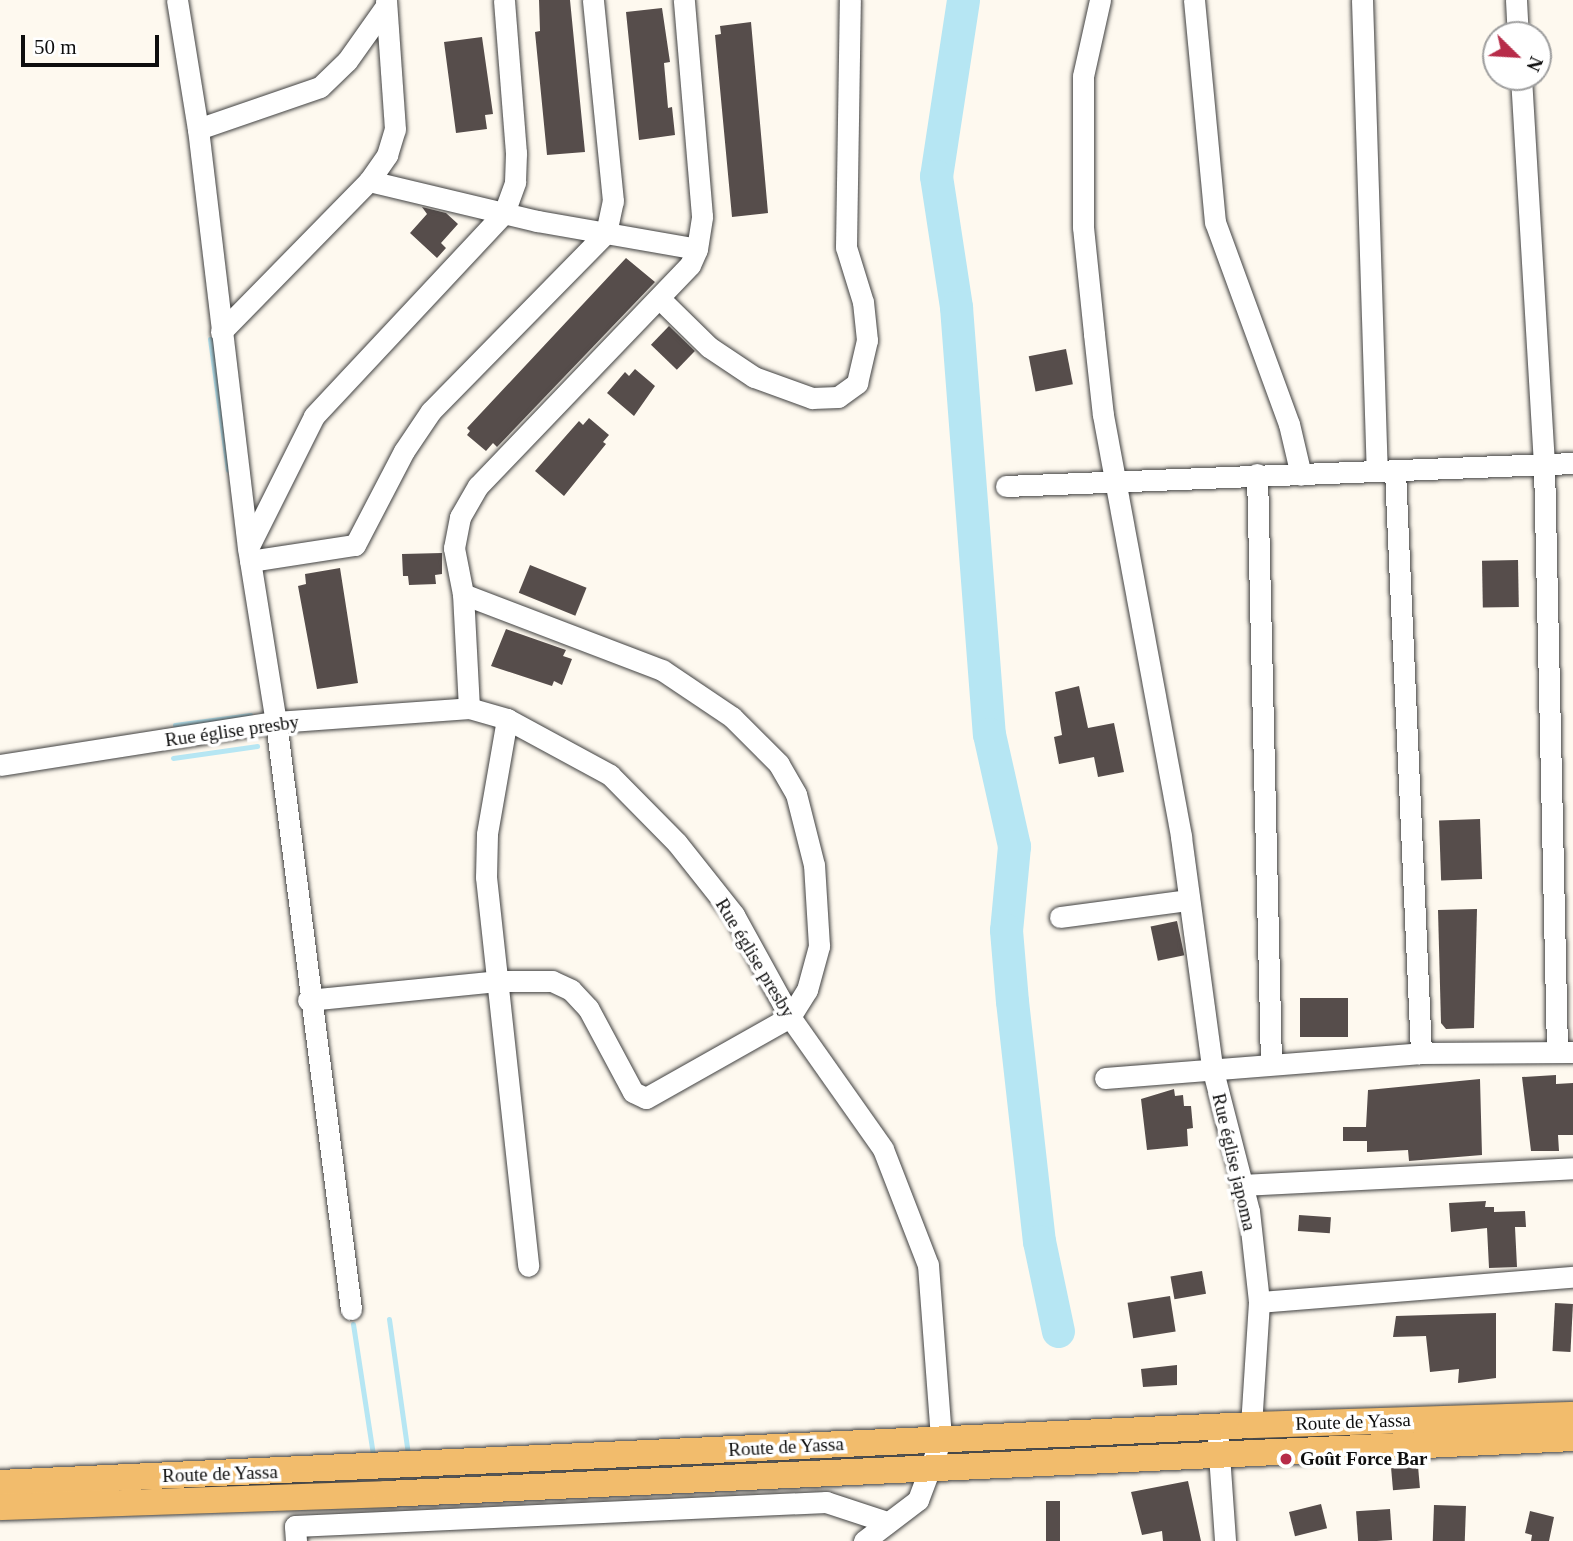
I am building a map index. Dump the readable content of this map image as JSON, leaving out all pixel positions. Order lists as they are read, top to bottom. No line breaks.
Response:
{"streets":{"main road":["Route de Yassa"],"street":["Rue église presby","Rue église japoma"]},"crossings":[["Rue église presby","Route de Yassa"],["Rue église japoma","Route de Yassa"]],"places":["Goût Force Bar"],"scale_bar":"50 m","north":"bottom right"}
